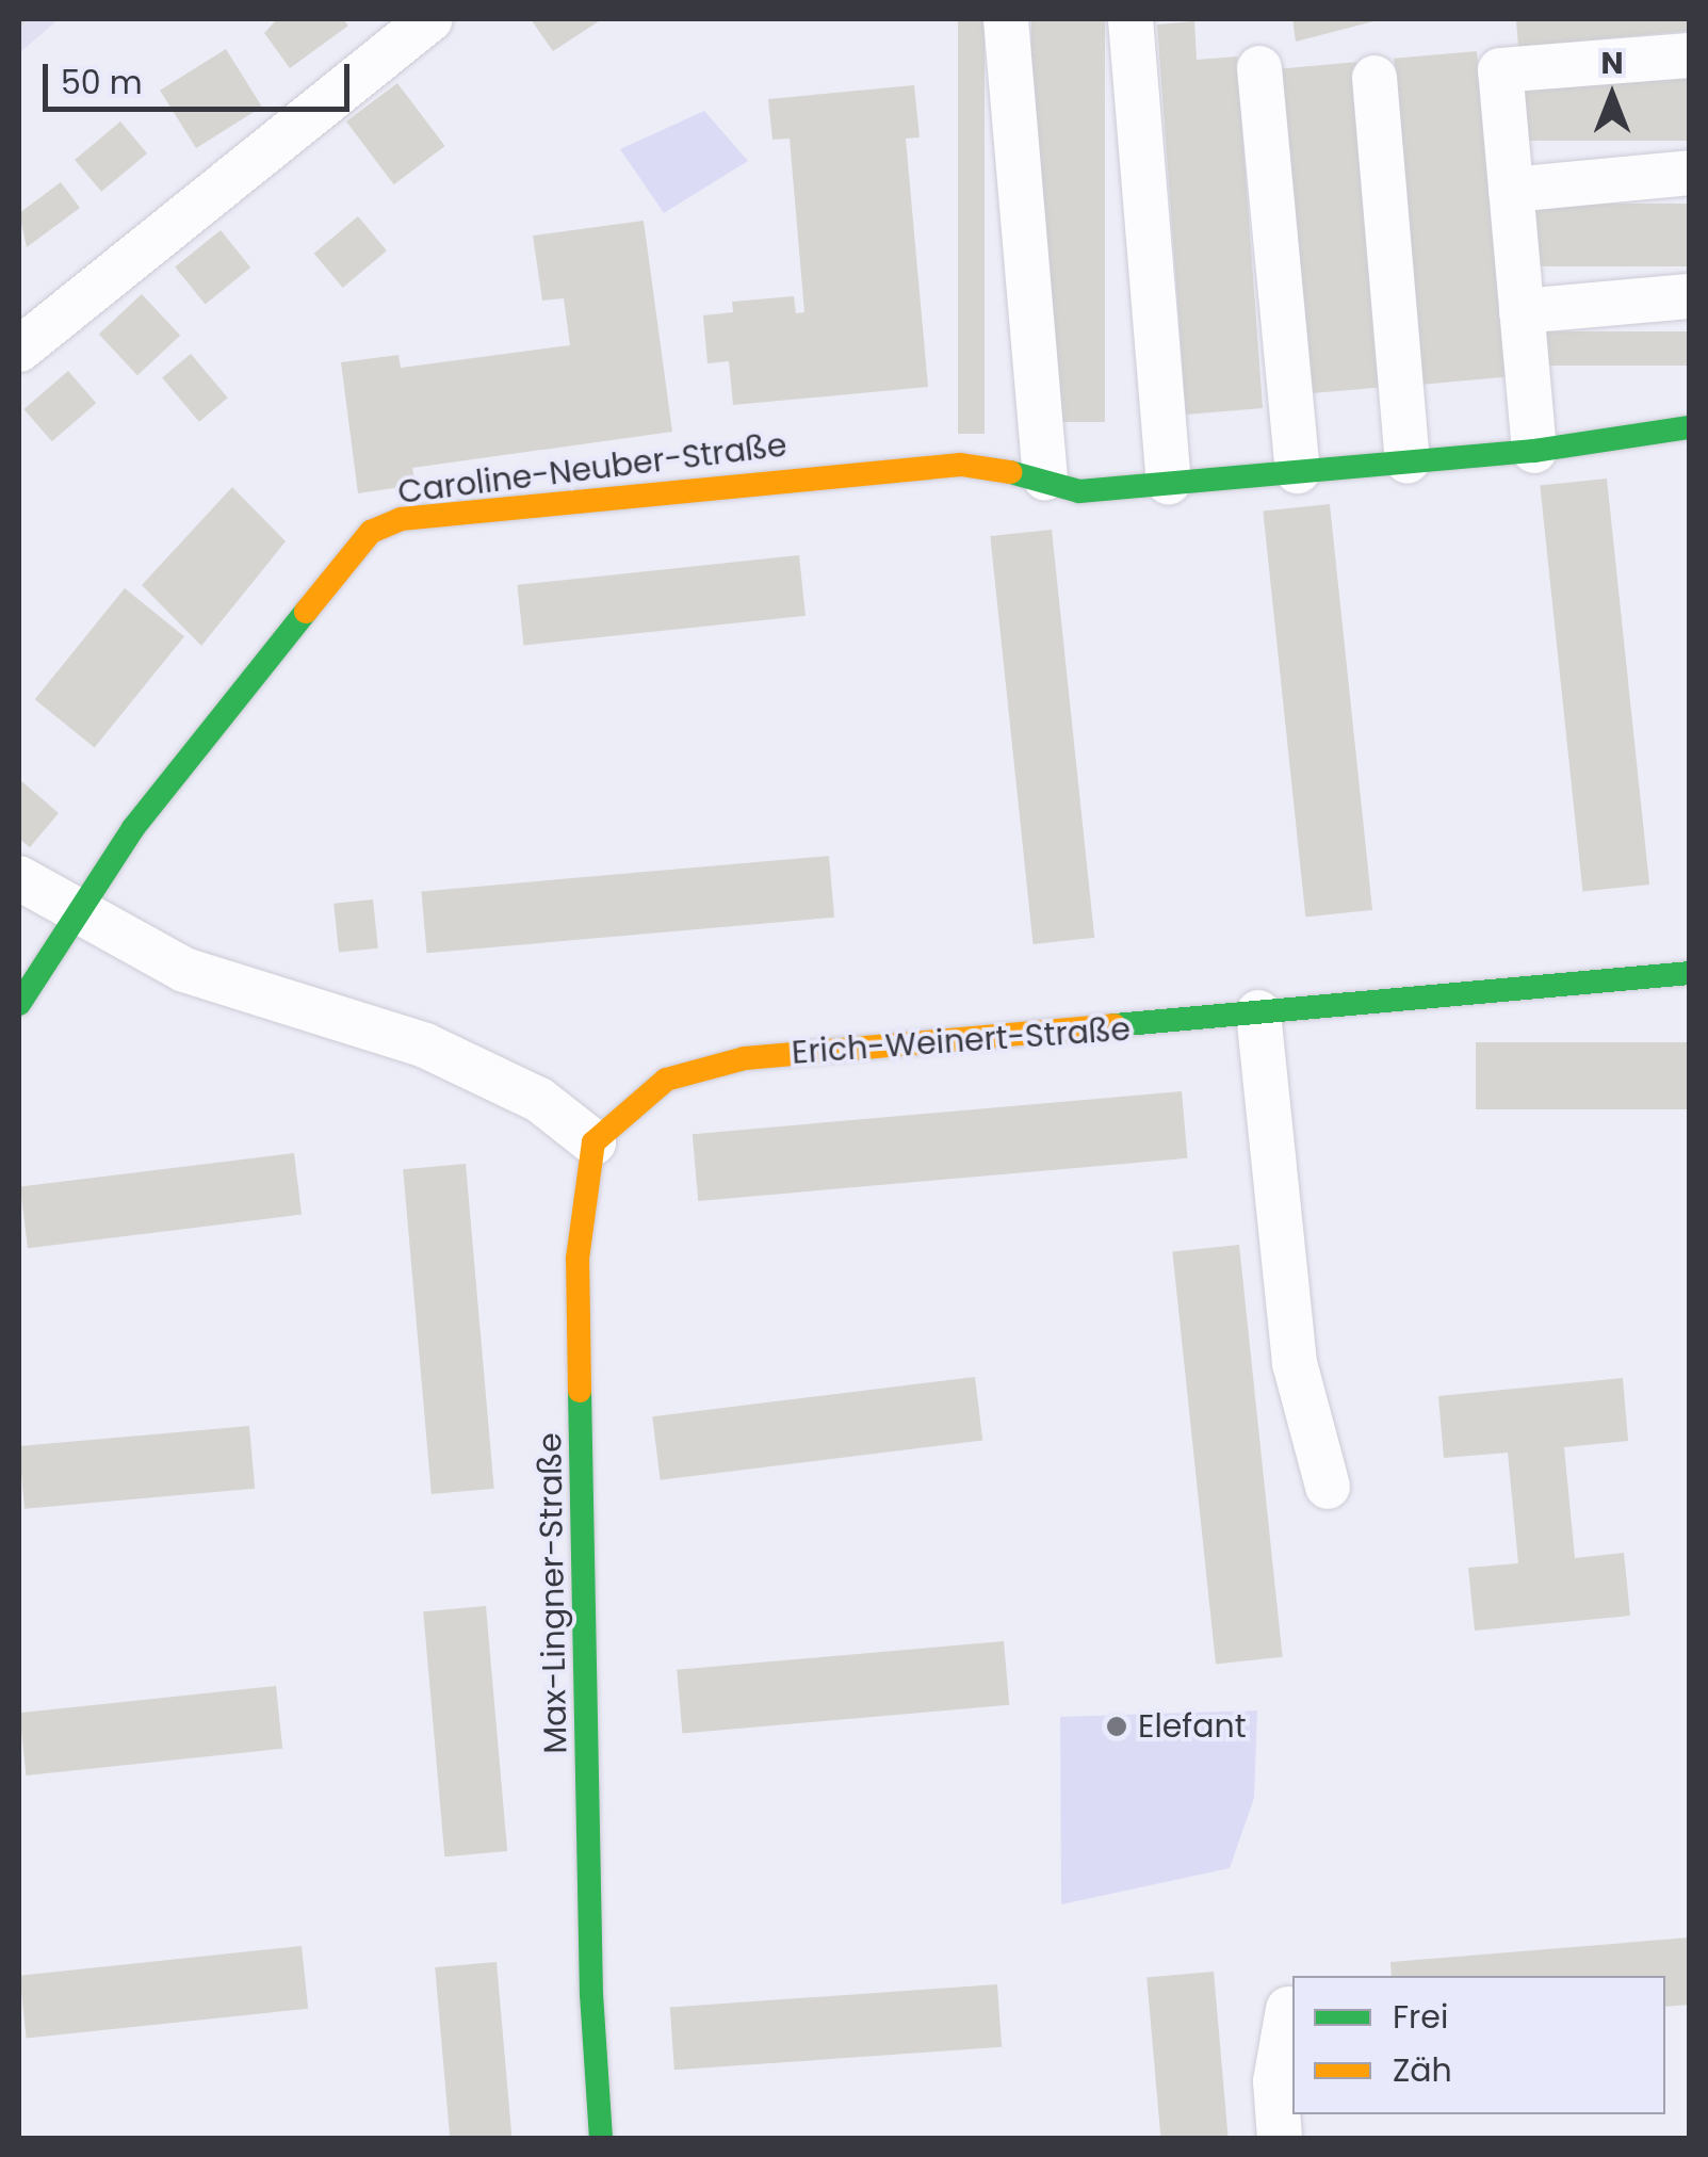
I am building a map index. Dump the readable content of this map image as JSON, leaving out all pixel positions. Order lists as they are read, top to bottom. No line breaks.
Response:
{"streets":{"street":["Caroline-Neuber-Straße","Erich-Weinert-Straße","Max-Lingner-Straße"]},"crossings":[["Erich-Weinert-Straße","Max-Lingner-Straße"]],"places":["Elefant"],"legend":["Frei","Zäh"],"scale_bar":"50 m","north":"top"}
